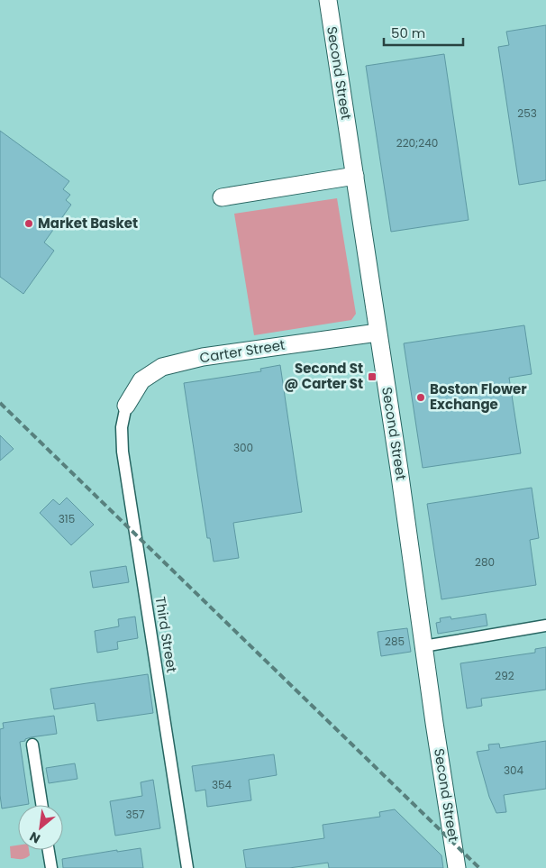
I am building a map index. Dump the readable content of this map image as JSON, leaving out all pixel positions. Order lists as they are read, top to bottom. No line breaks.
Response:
{"streets":{"main road":["Second Street","Carter Street"],"street":["Third Street"]},"crossings":[["Second Street","Carter Street"],["Carter Street","Third Street"]],"places":{"other":["Market Basket","Boston Flower Exchange"],"transit":["Second St @ Carter St"]},"house_numbers":["253","220;240","300","315","280","285","292","304","354","357"],"scale_bar":"50 m","north":"bottom left"}
